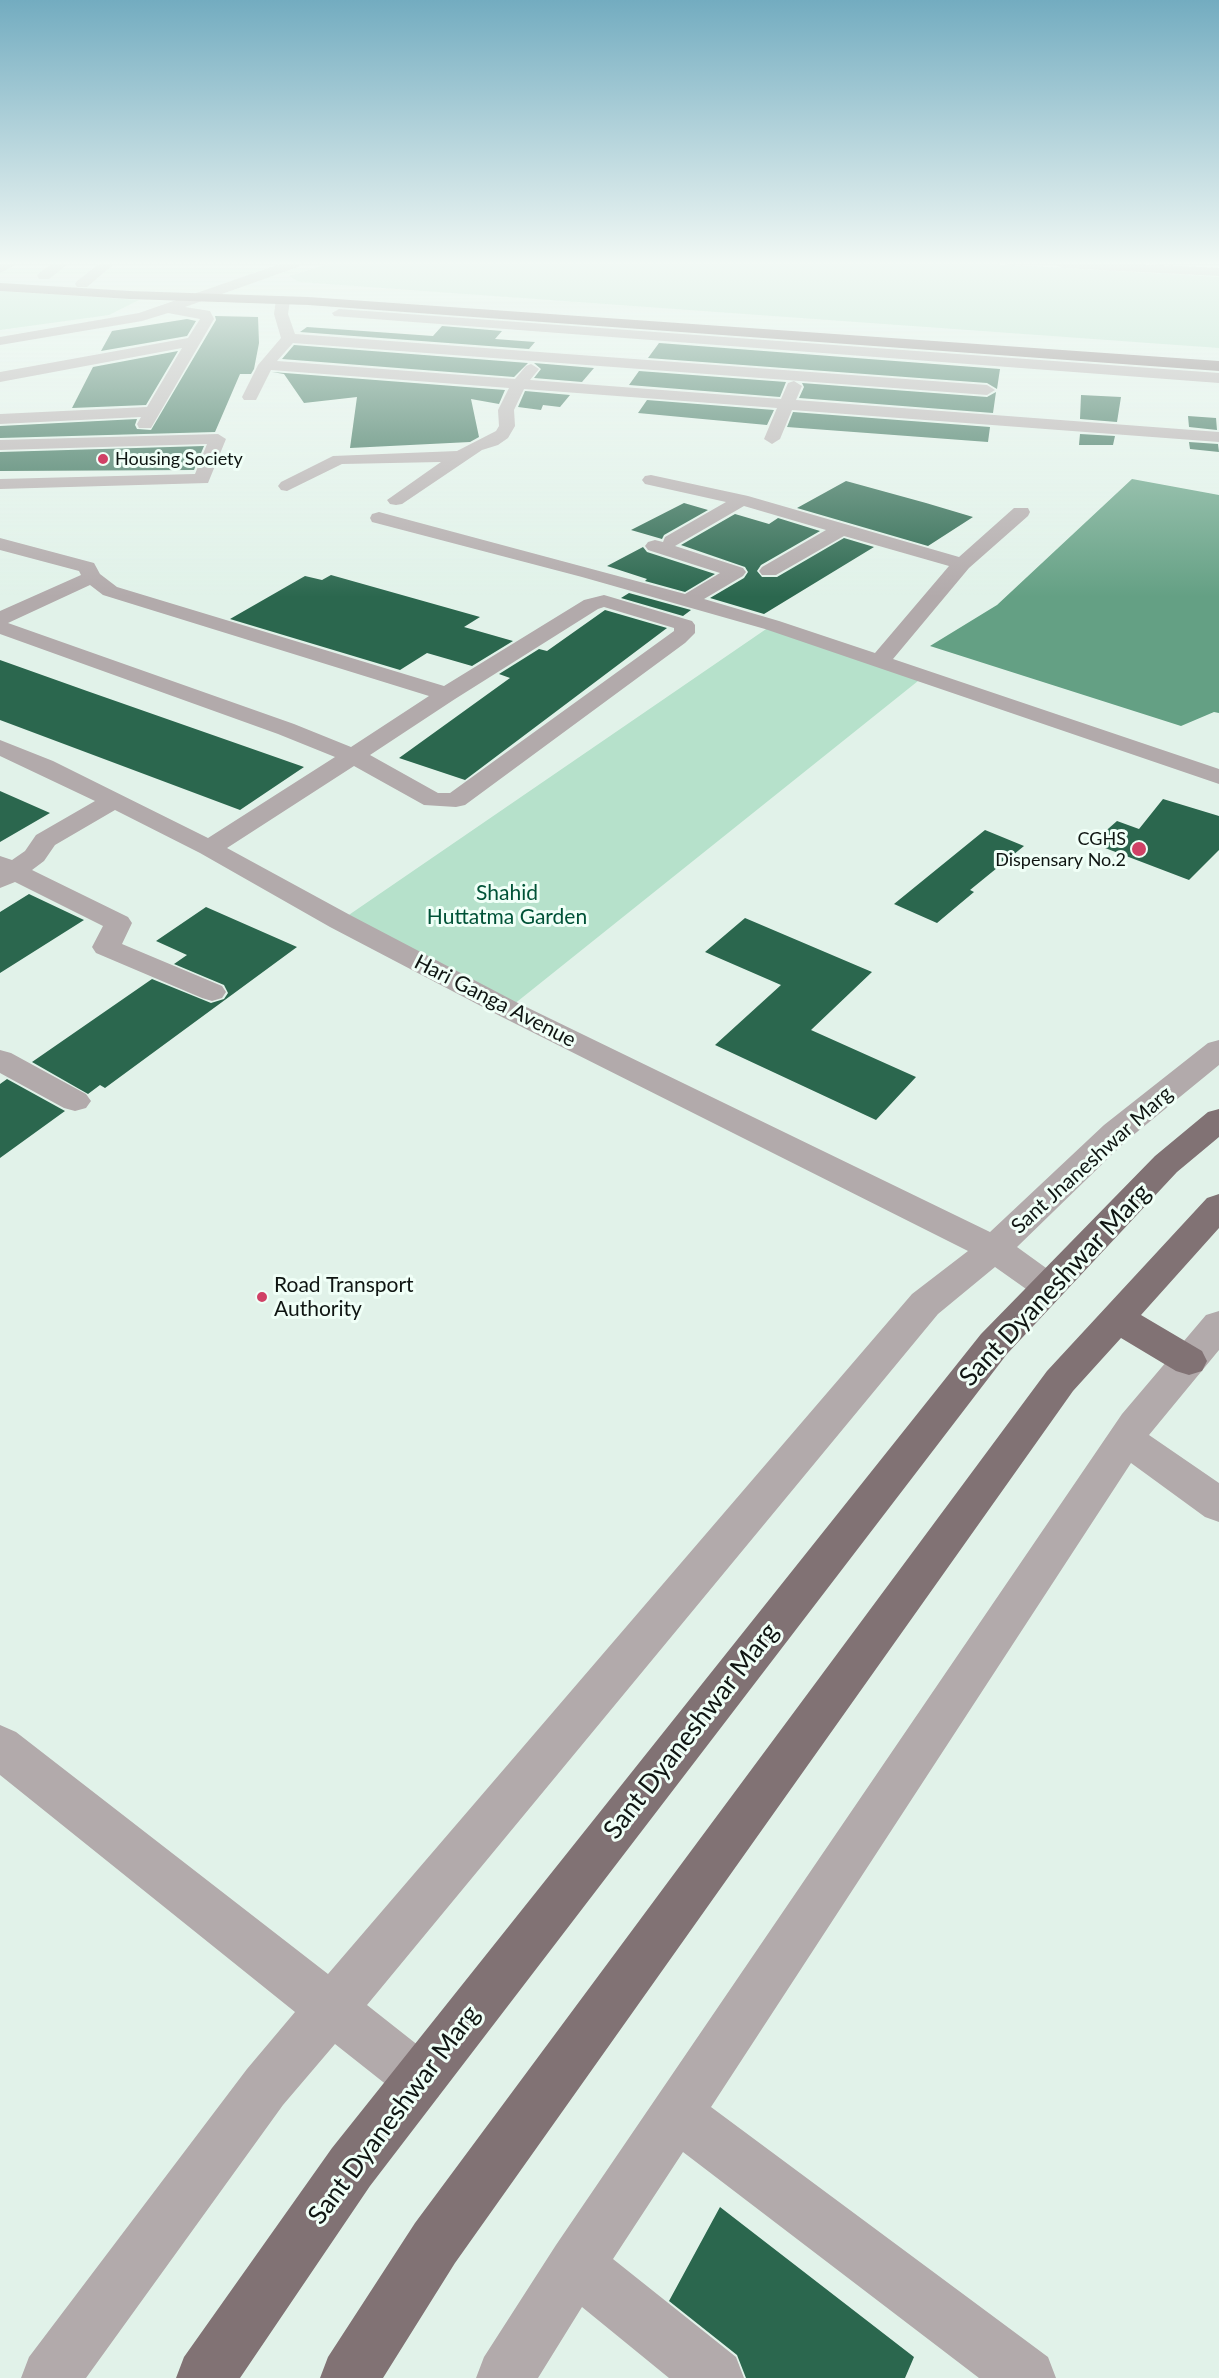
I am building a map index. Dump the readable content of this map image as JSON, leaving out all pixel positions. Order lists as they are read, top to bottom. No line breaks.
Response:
{"streets":{"main road":["Sant Dyaneshwar Marg"],"street":["Hari Ganga Avenue","Sant Jnaneshwar Marg"]},"crossings":[["Hari Ganga Avenue","Sant Jnaneshwar Marg"],["Hari Ganga Avenue","Sant Dyaneshwar Marg"]],"parks":["Shahid Huttatma Garden"],"places":["Housing Society","CGHS Dispensary No.2","Road Transport Authority"]}
